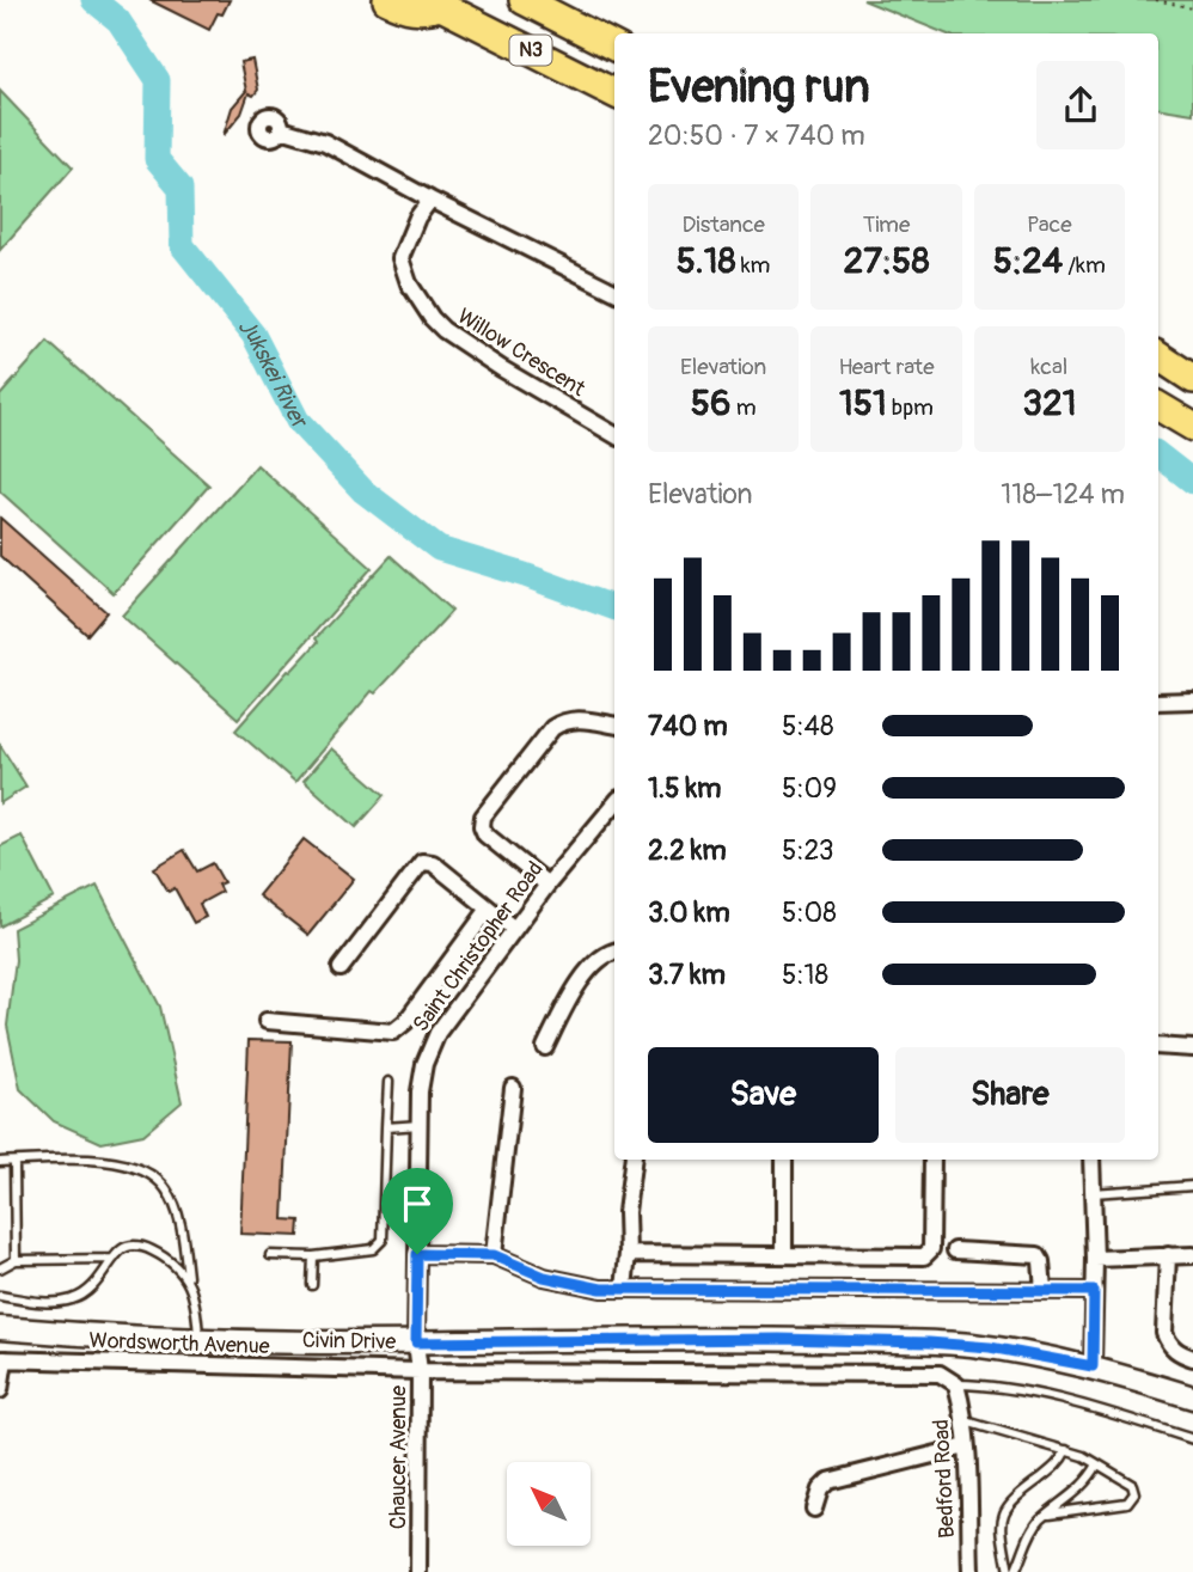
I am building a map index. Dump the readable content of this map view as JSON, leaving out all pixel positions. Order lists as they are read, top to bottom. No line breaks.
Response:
{"streets":{"highway":["N3"],"main road":["Civin Drive"],"street":["Willow Crescent","Saint Christopher Road","Wordsworth Avenue","Chaucer Avenue","Bedford Road"]},"crossings":[["Saint Christopher Road","Civin Drive"],["Saint Christopher Road","Chaucer Avenue"],["Civin Drive","Chaucer Avenue"],["Wordsworth Avenue","Chaucer Avenue"],["Wordsworth Avenue","Bedford Road"]],"water":["Jukskei River"],"north":"top left","page":{"heading":["Evening run","20:50 · 7 × 740 m"],"stats":[["Distance","5.18 km"],["Time","27:58"],["Pace","5:24 /km"],["Elevation","56 m"],["Heart rate","151 bpm"],["kcal","321"]],"chart":["Elevation","118–124 m"],"list":[{"name":"740 m","note":"5:48"},{"name":"1.5 km","note":"5:09"},{"name":"2.2 km","note":"5:23"},{"name":"3.0 km","note":"5:08"},{"name":"3.7 km","note":"5:18"}],"buttons":["Save","Share"]}}
